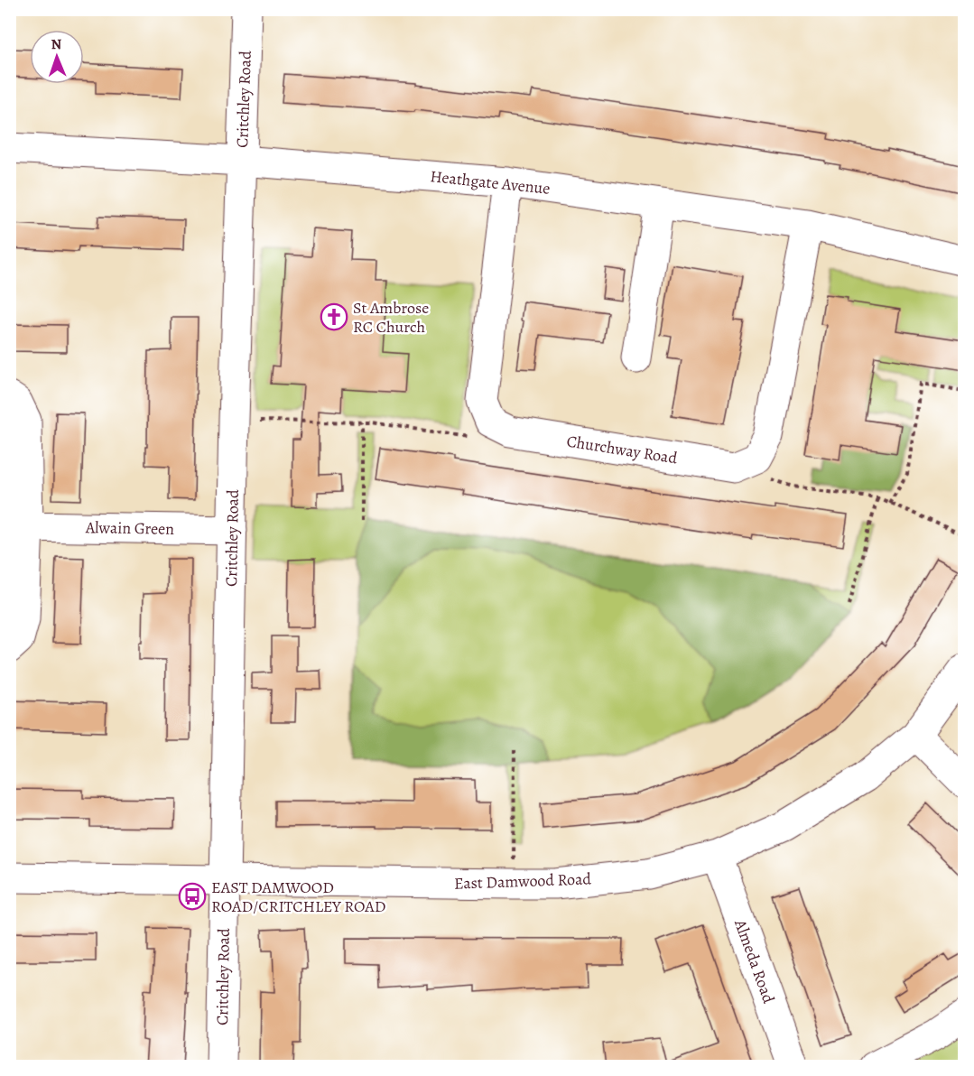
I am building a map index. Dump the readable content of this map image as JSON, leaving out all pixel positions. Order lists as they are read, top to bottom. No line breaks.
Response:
{"streets":{"street":["Critchley Road","Heathgate Avenue","Churchway Road","Alwain Green","East Damwood Road","Almeda Road"]},"crossings":[["Critchley Road","Heathgate Avenue"],["Critchley Road","Alwain Green"],["Critchley Road","East Damwood Road"],["Heathgate Avenue","Churchway Road"],["East Damwood Road","Almeda Road"]],"places":{"church":["St Ambrose RC Church"],"bus stop":["EAST DAMWOOD ROAD/CRITCHLEY ROAD"]},"north":"top"}
